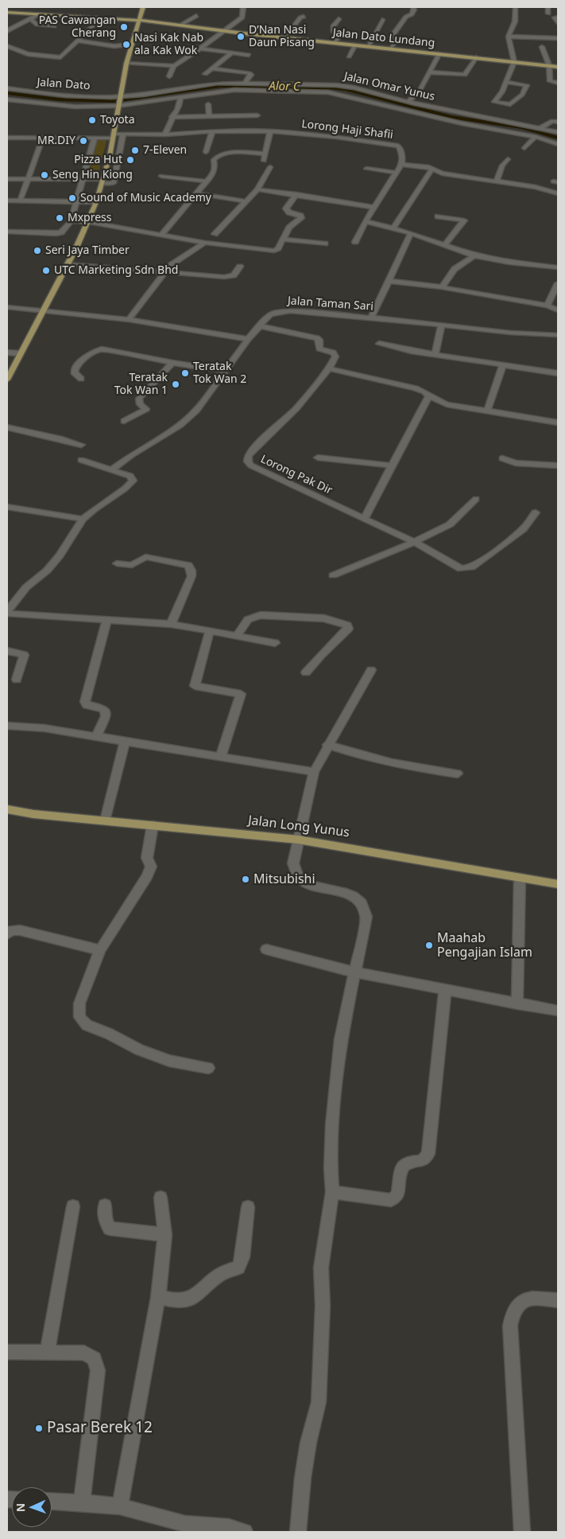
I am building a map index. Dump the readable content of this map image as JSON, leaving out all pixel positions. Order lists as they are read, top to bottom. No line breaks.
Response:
{"streets":{"main road":["Jalan Dato Lundang","Jalan Long Yunus"],"street":["Jalan Dato","Jalan Omar Yunus","Lorong Haji Shafii","Jalan Taman Sari","Lorong Pak Dir"]},"crossings":[["Jalan Dato","Jalan Omar Yunus"]],"water":["Alor C"],"places":["PAS Cawangan Cherang","D’Nan Nasi Daun Pisang","Nasi Kak Nab ala Kak Wok","Toyota","MR.DIY","7-Eleven","Pizza Hut","Seng Hin Kiong","Sound of Music Academy","Mxpress","Seri Jaya Timber","UTC Marketing Sdn Bhd","Teratak Tok Wan 2","Teratak Tok Wan 1","Mitsubishi","Maahab Pengajian Islam","Pasar Berek 12"],"north":"left"}
